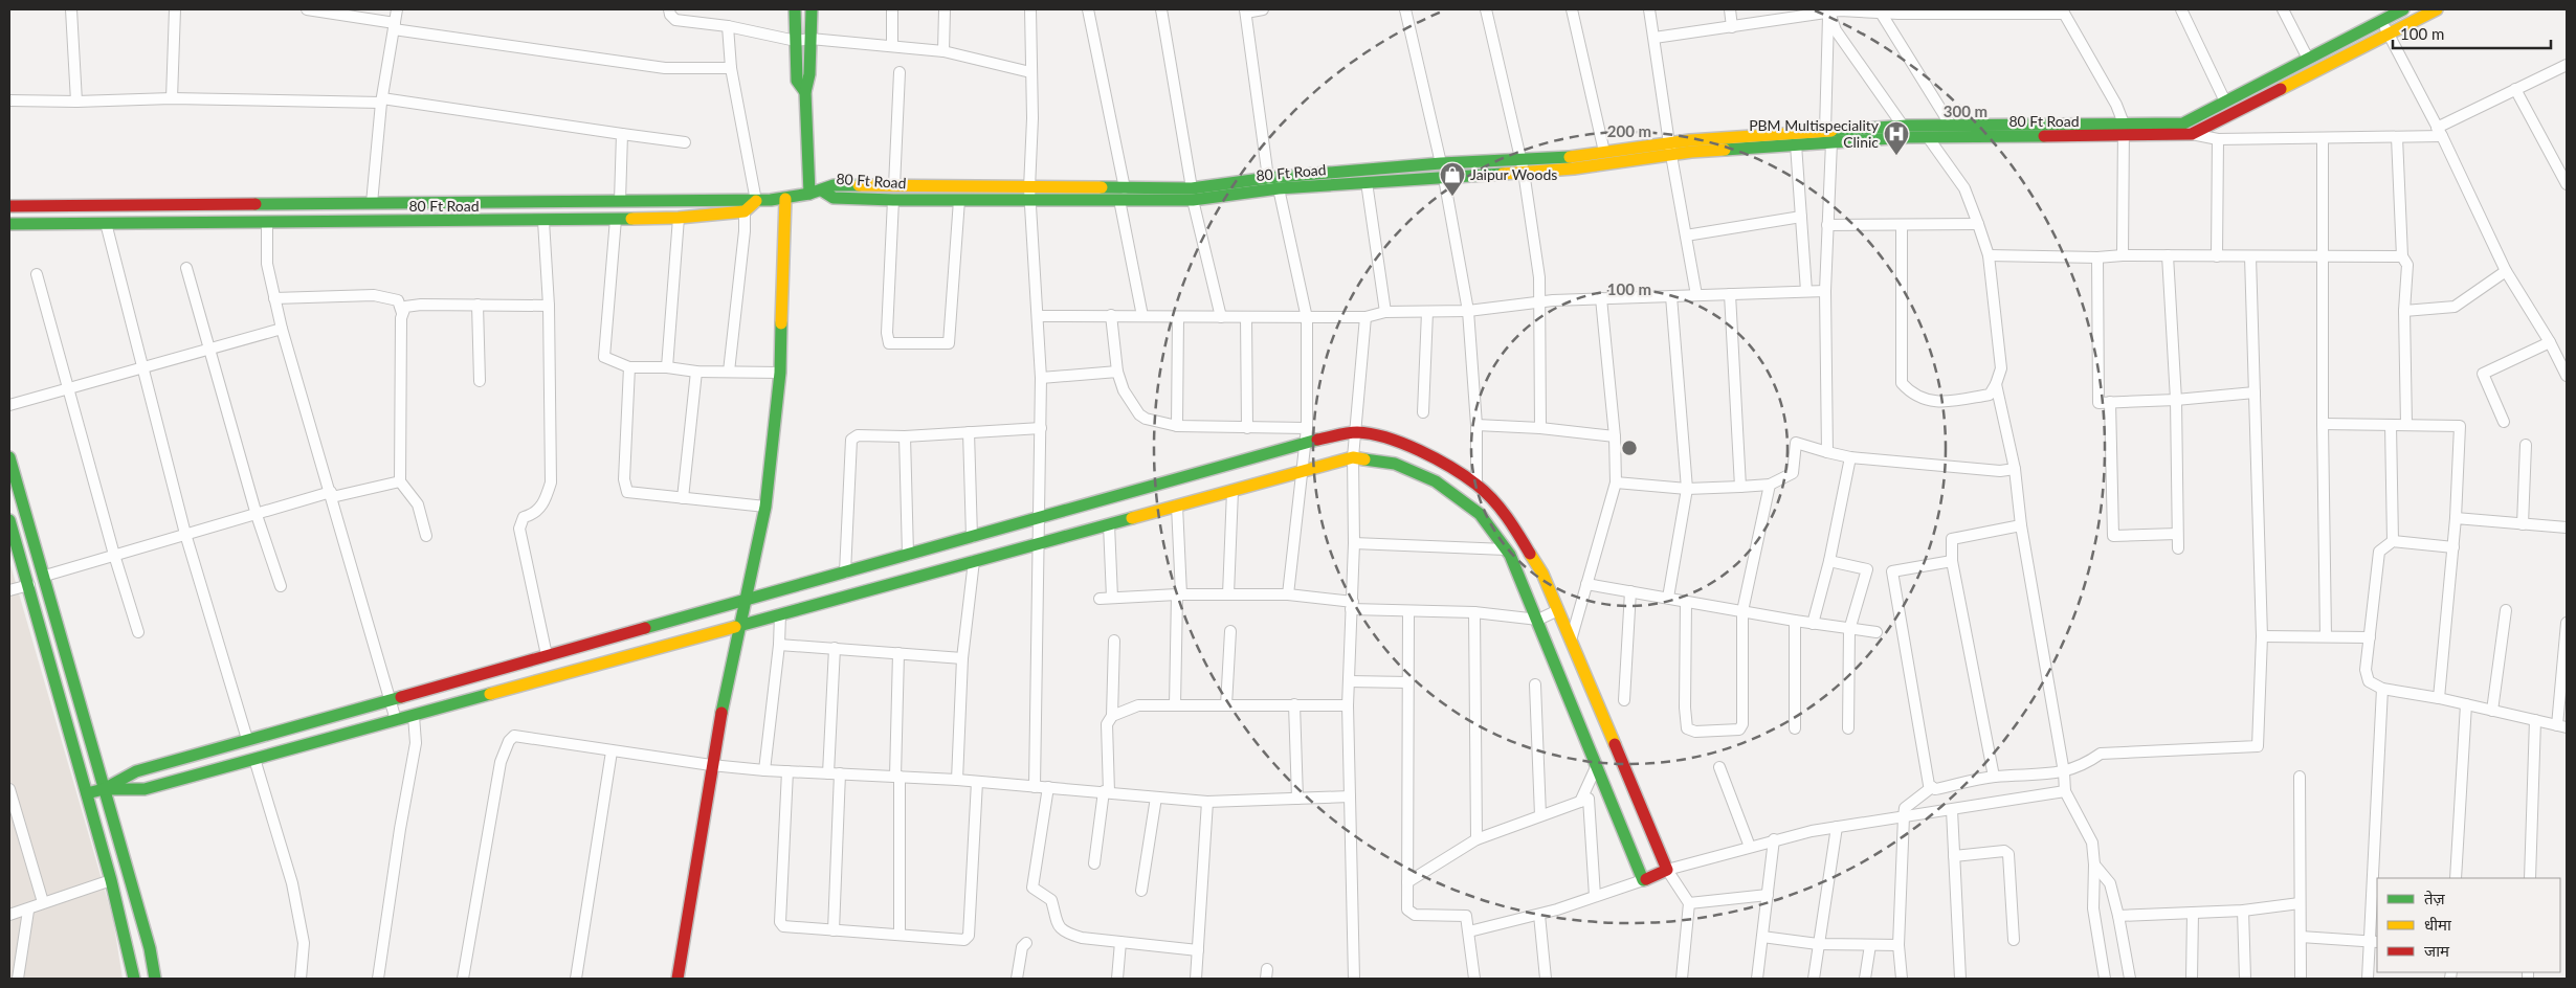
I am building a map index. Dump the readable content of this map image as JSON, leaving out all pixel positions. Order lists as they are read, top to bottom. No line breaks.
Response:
{"streets":{"main road":["80 Ft Road"]},"places":{"hospital":["PBM Multispeciality Clinic"],"shop":["Jaipur Woods"]},"legend":["तेज़","धीमा","जाम"],"scale_bar":"100 m","rings":["300 m","200 m","100 m"]}
